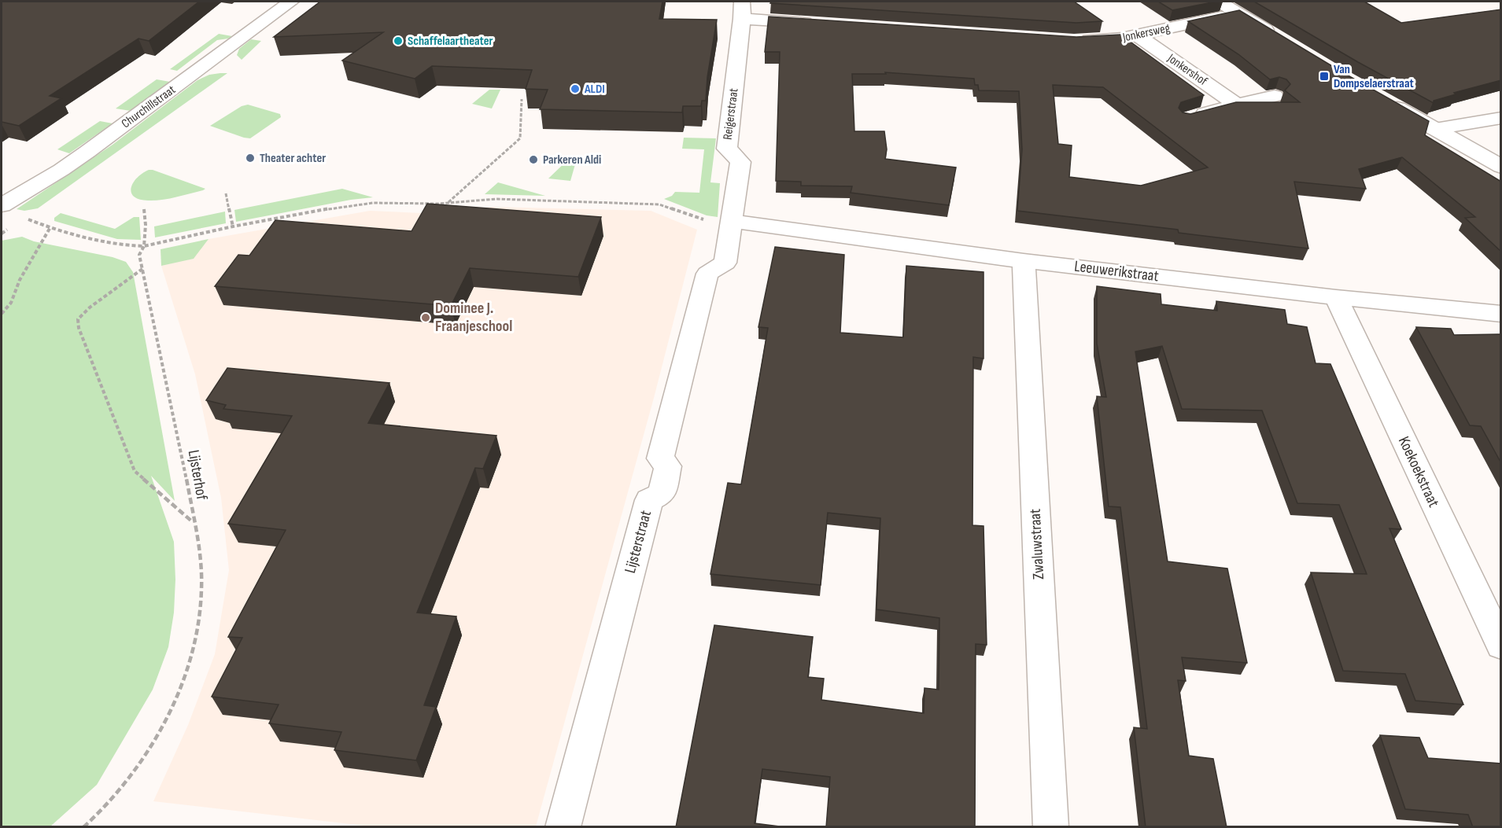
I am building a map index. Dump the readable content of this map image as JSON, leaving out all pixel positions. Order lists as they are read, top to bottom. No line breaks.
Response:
{"streets":{"street":["Jonkersweg","Jonkershof","Churchillstraat","Reigerstraat","Leeuwerikstraat","Koekoekstraat","Lijsterstraat","Zwaluwstraat"],"path":["Lijsterhof"]},"crossings":[["Jonkersweg","Jonkershof"],["Reigerstraat","Leeuwerikstraat"],["Reigerstraat","Lijsterstraat"],["Leeuwerikstraat","Koekoekstraat"],["Leeuwerikstraat","Lijsterstraat"],["Leeuwerikstraat","Zwaluwstraat"]],"places":{"other":["Schaffelaartheater","ALDI","Theater achter","Parkeren Aldi","Dominee J. Fraanjeschool"],"transit":["Van Dompselaerstraat"]}}
